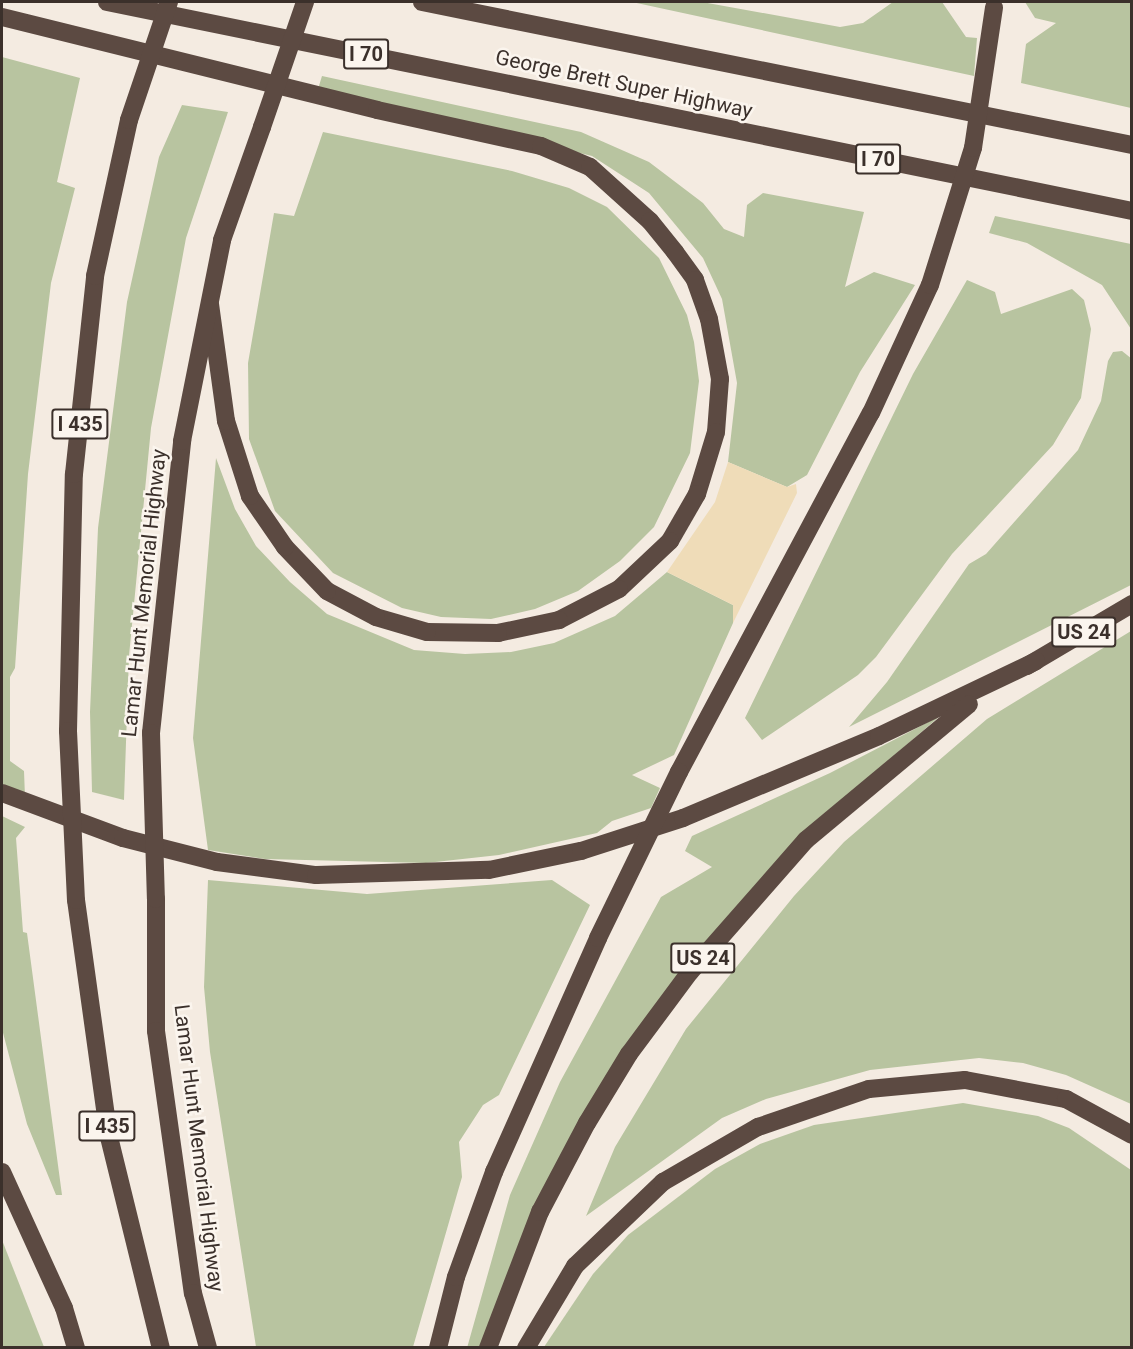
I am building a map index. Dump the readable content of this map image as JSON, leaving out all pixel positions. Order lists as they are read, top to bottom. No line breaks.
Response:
{"streets":{"highway":["I 70","George Brett Super Highway","I 435","Lamar Hunt Memorial Highway","US 24"]}}
